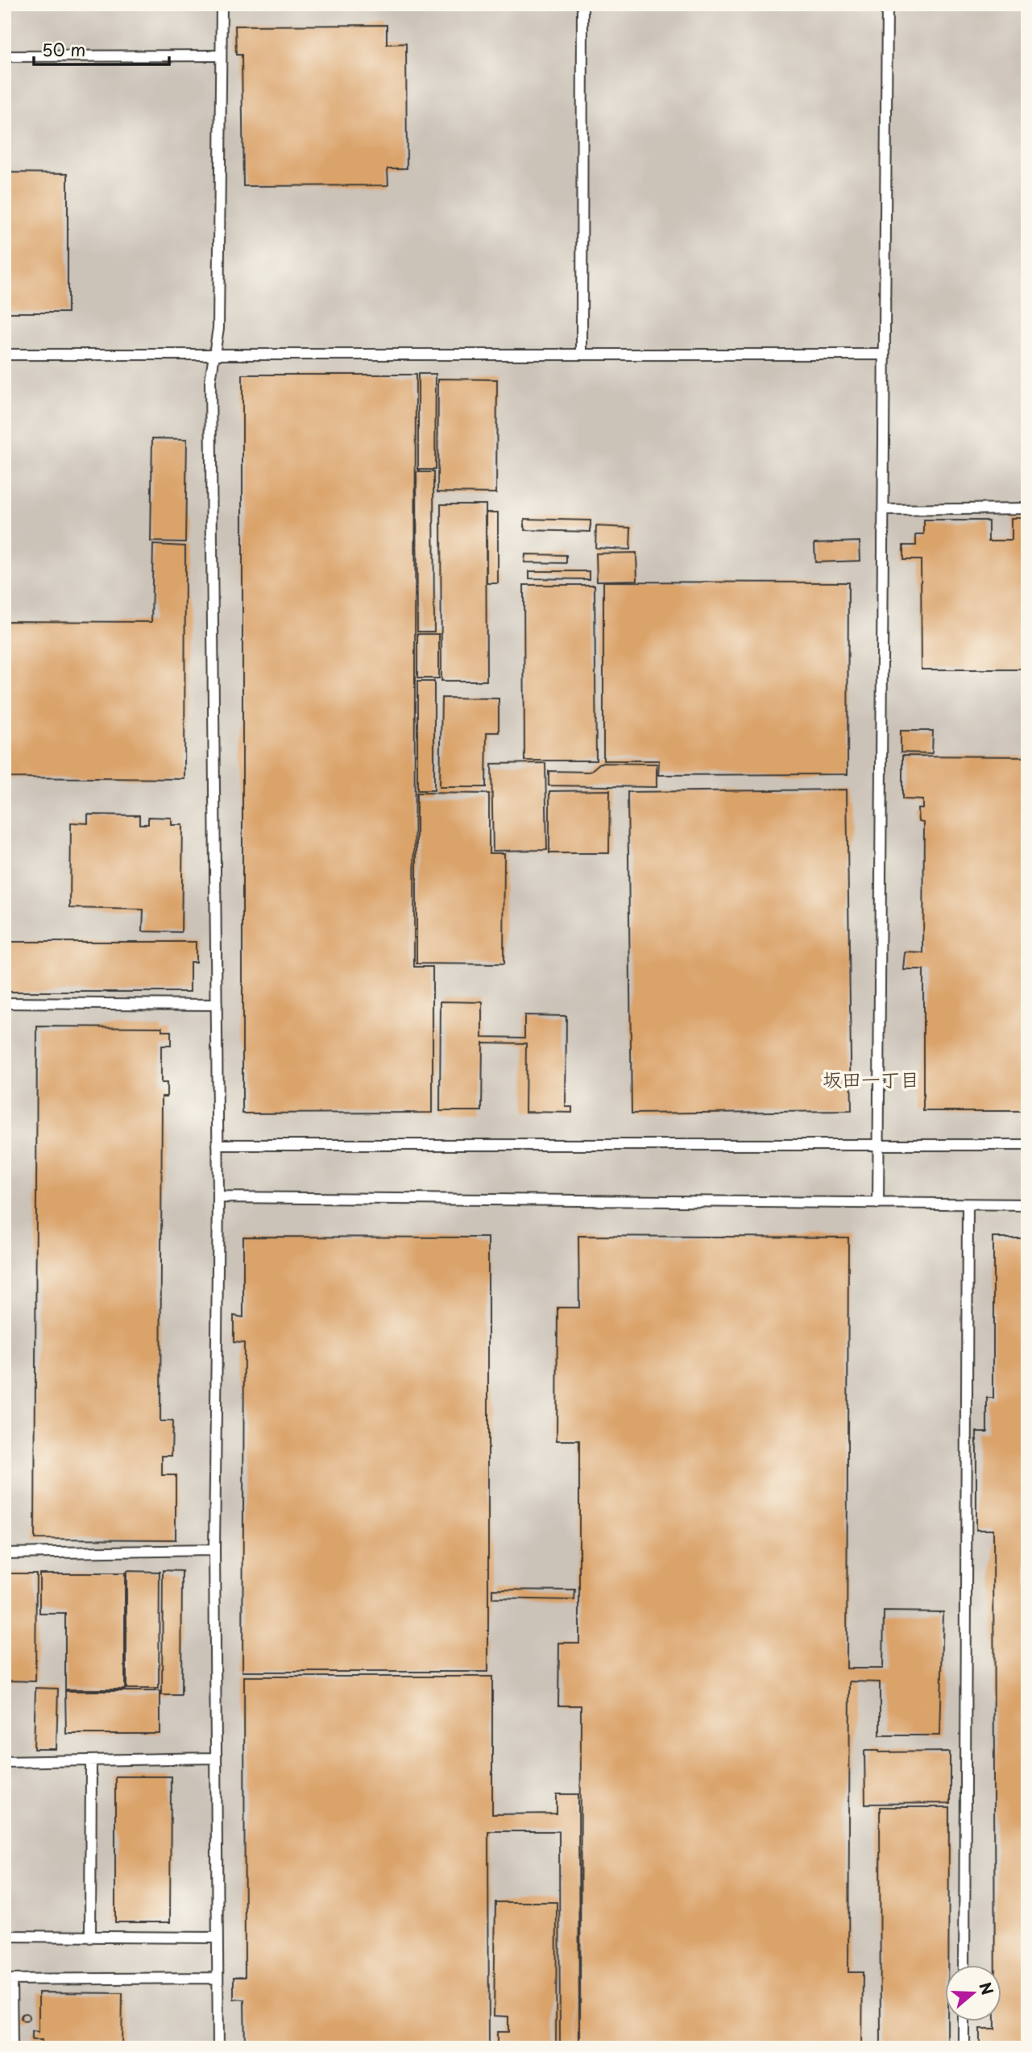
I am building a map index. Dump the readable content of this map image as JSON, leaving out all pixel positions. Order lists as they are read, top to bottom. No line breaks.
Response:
{"districts":["坂田一丁目"],"scale_bar":"50 m","north":"right"}
